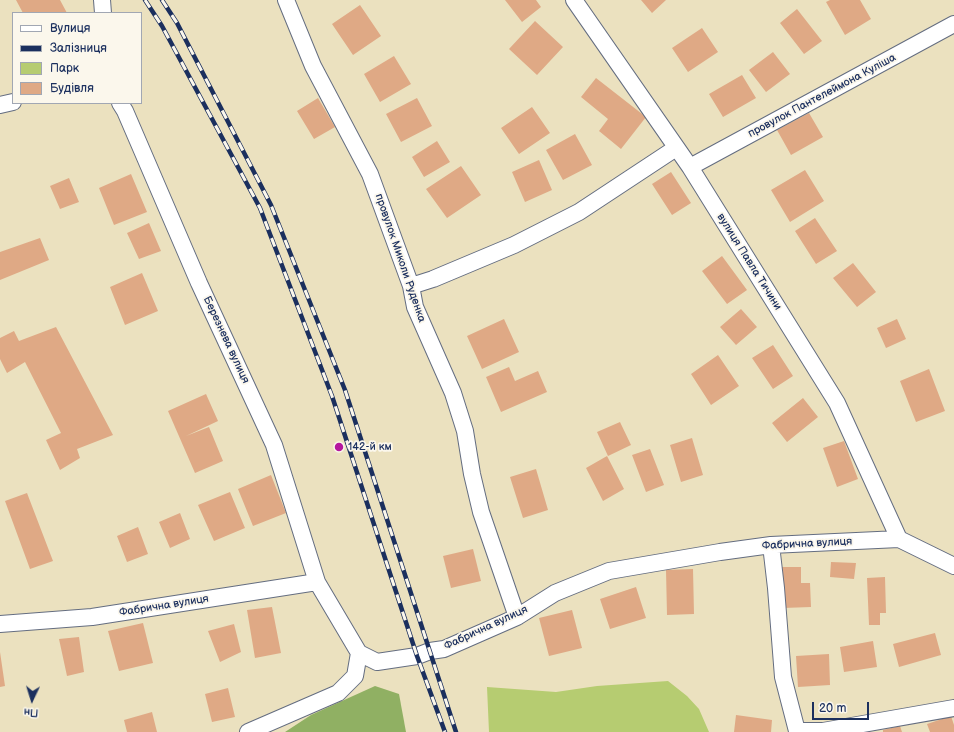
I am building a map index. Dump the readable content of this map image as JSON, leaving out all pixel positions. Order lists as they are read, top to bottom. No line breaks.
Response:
{"streets":{"street":["провулок Пантелеймона Куліша","провулок Миколи Руденка","вулиця Павла Тичини","Березнева вулиця","Фабрична вулиця"]},"crossings":[["провулок Пантелеймона Куліша","вулиця Павла Тичини"],["провулок Миколи Руденка","Фабрична вулиця"],["вулиця Павла Тичини","Фабрична вулиця"],["Березнева вулиця","Фабрична вулиця"]],"places":["142-й км"],"legend":["Вулиця","Залізниця","Парк","Будівля"],"scale_bar":"20 m","north":"bottom"}
